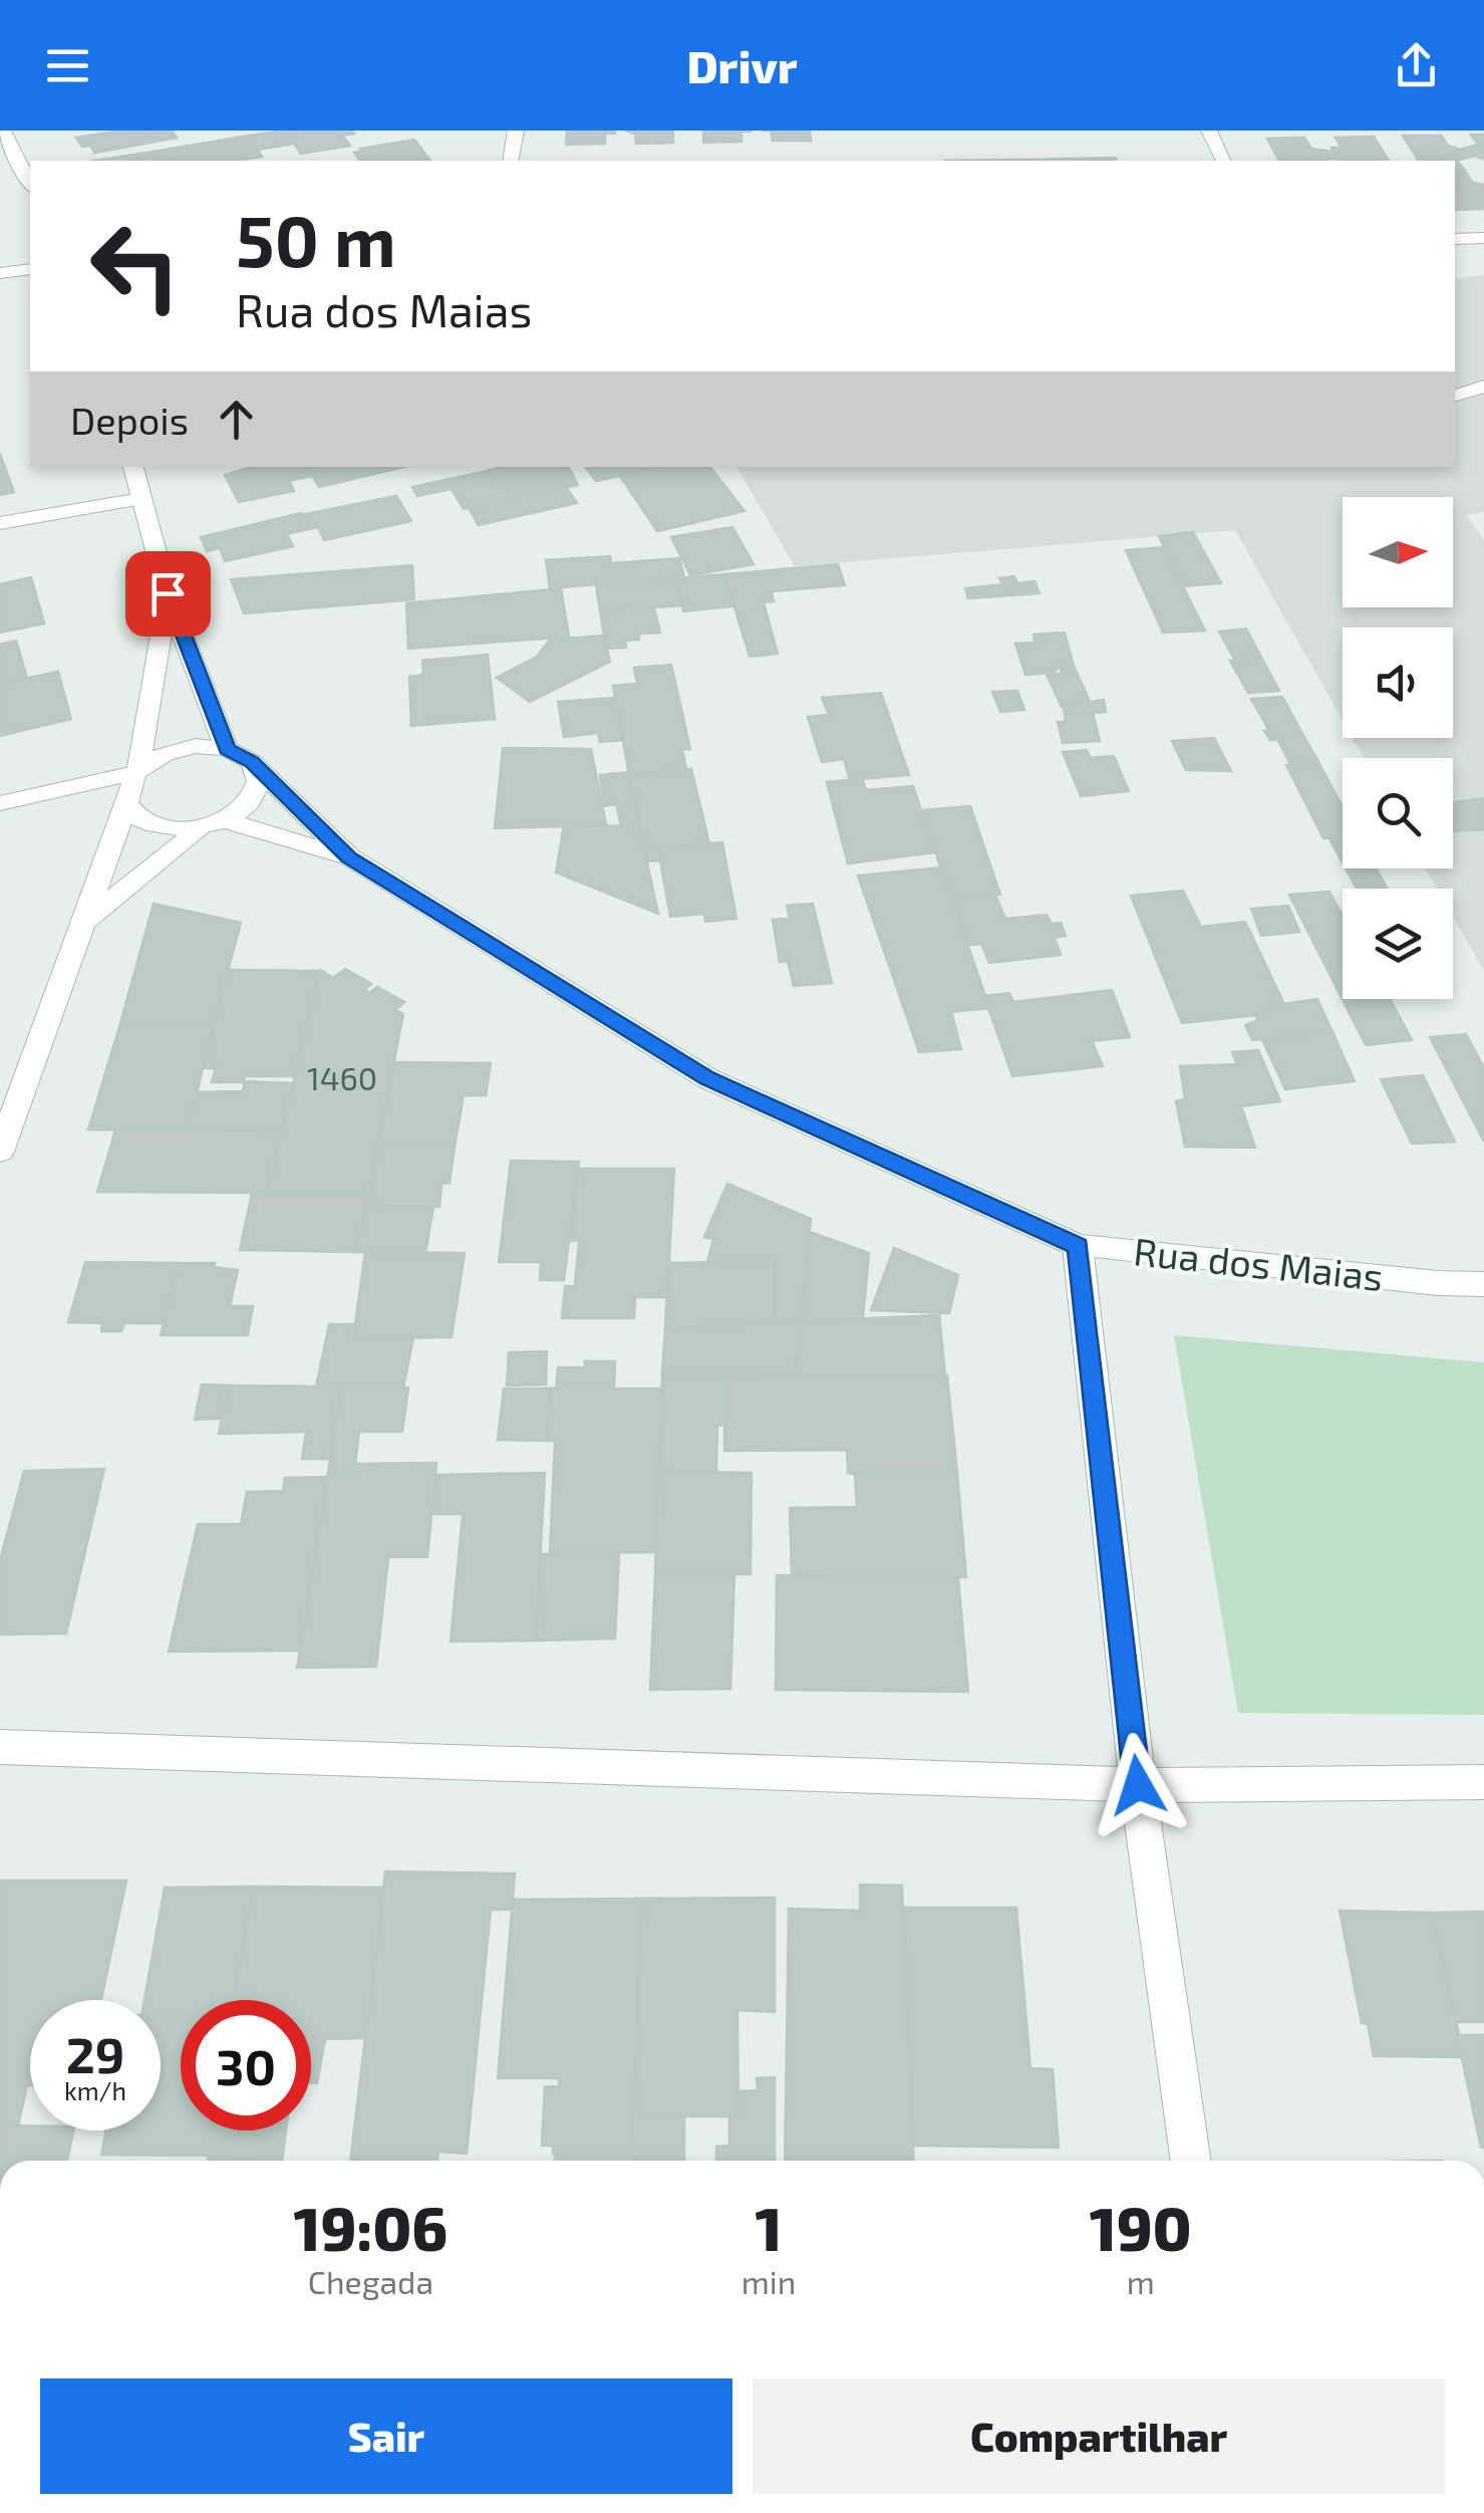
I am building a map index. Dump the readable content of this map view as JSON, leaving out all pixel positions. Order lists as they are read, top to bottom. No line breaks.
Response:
{"streets":{"main road":["Rua dos Maias"]},"house_numbers":["1460"],"north":"right","page":{"header":"Drivr","turn":["50 m","Rua dos Maias"],"then":"Depois","speed":"29 km/h","limit":"30","eta":["19:06","Chegada","1","min","190","m"],"buttons":["Sair","Compartilhar"]}}
